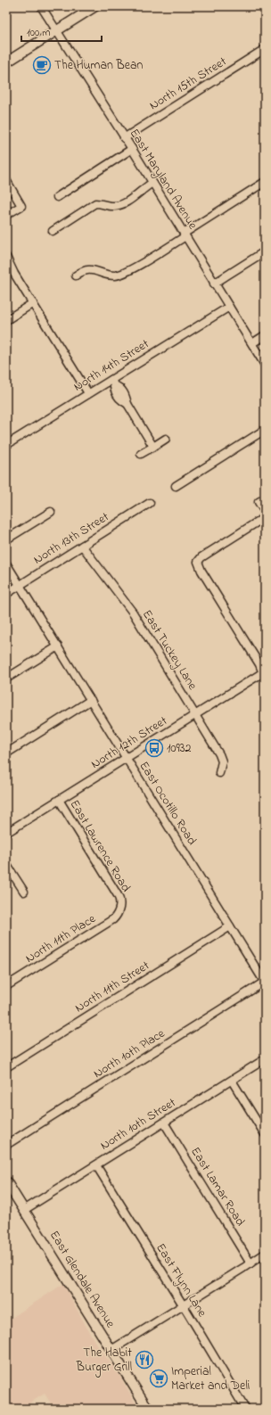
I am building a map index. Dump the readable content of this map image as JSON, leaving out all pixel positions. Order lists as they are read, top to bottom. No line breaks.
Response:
{"streets":{"main road":["East Glendale Avenue"],"street":["North 15th Street","East Maryland Avenue","North 14th Street","North 13th Street","East Tuckey Lane","North 12th Street","East Ocotillo Road","East Lawrence Road","North 11th Place","North 11th Street","North 10th Place","North 10th Street","East Lamar Road","East Flynn Lane"]},"crossings":[["North 15th Street","East Maryland Avenue"],["East Maryland Avenue","North 14th Street"],["North 13th Street","East Tuckey Lane"],["North 13th Street","East Ocotillo Road"],["East Tuckey Lane","North 12th Street"],["North 12th Street","East Ocotillo Road"],["North 12th Street","East Lawrence Road"],["East Ocotillo Road","North 11th Street"],["East Ocotillo Road","North 10th Place"],["East Lawrence Road","North 11th Place"],["North 10th Street","East Lamar Road"],["North 10th Street","East Glendale Avenue"],["North 10th Street","East Flynn Lane"]],"places":{"cafe":["The Human Bean"],"bus stop":["10932"],"restaurant":["The Habit Burger Grill"],"supermarket":["Imperial Market and Deli"]},"scale_bar":"100 m"}
